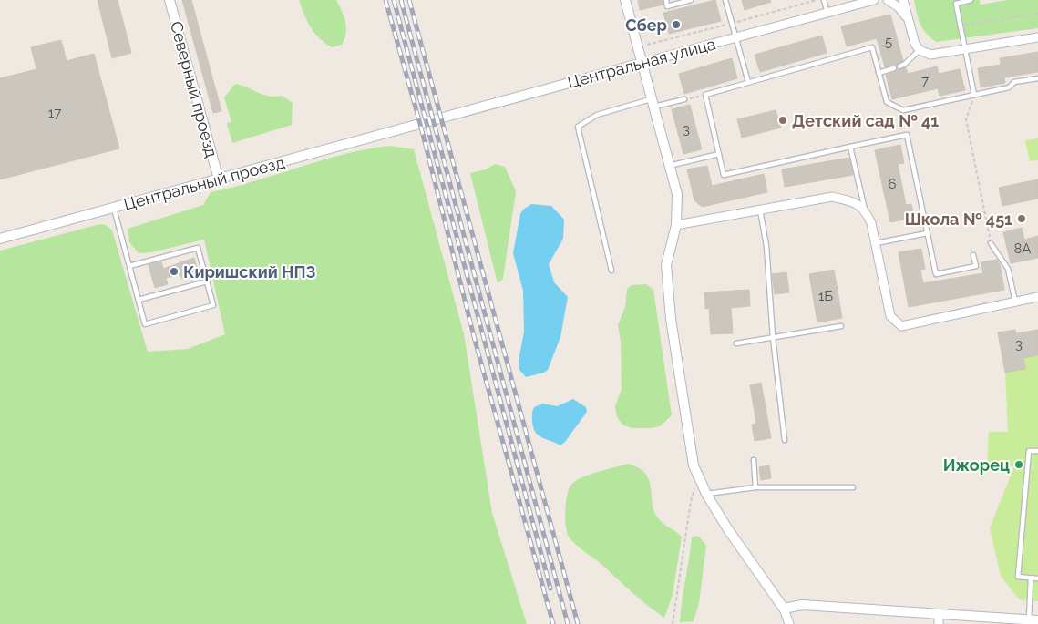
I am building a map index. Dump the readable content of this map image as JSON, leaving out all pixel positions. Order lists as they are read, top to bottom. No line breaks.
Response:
{"streets":{"street":["Центральная улица","Северный проезд","Центральный проезд"]},"crossings":[["Центральная улица","Центральный проезд"],["Северный проезд","Центральный проезд"]],"places":["Сбер","Детский сад № 41","Школа № 451","Киришский НПЗ","Ижорец"],"house_numbers":["5","7","17","3","6","8А","1Б","3"]}
